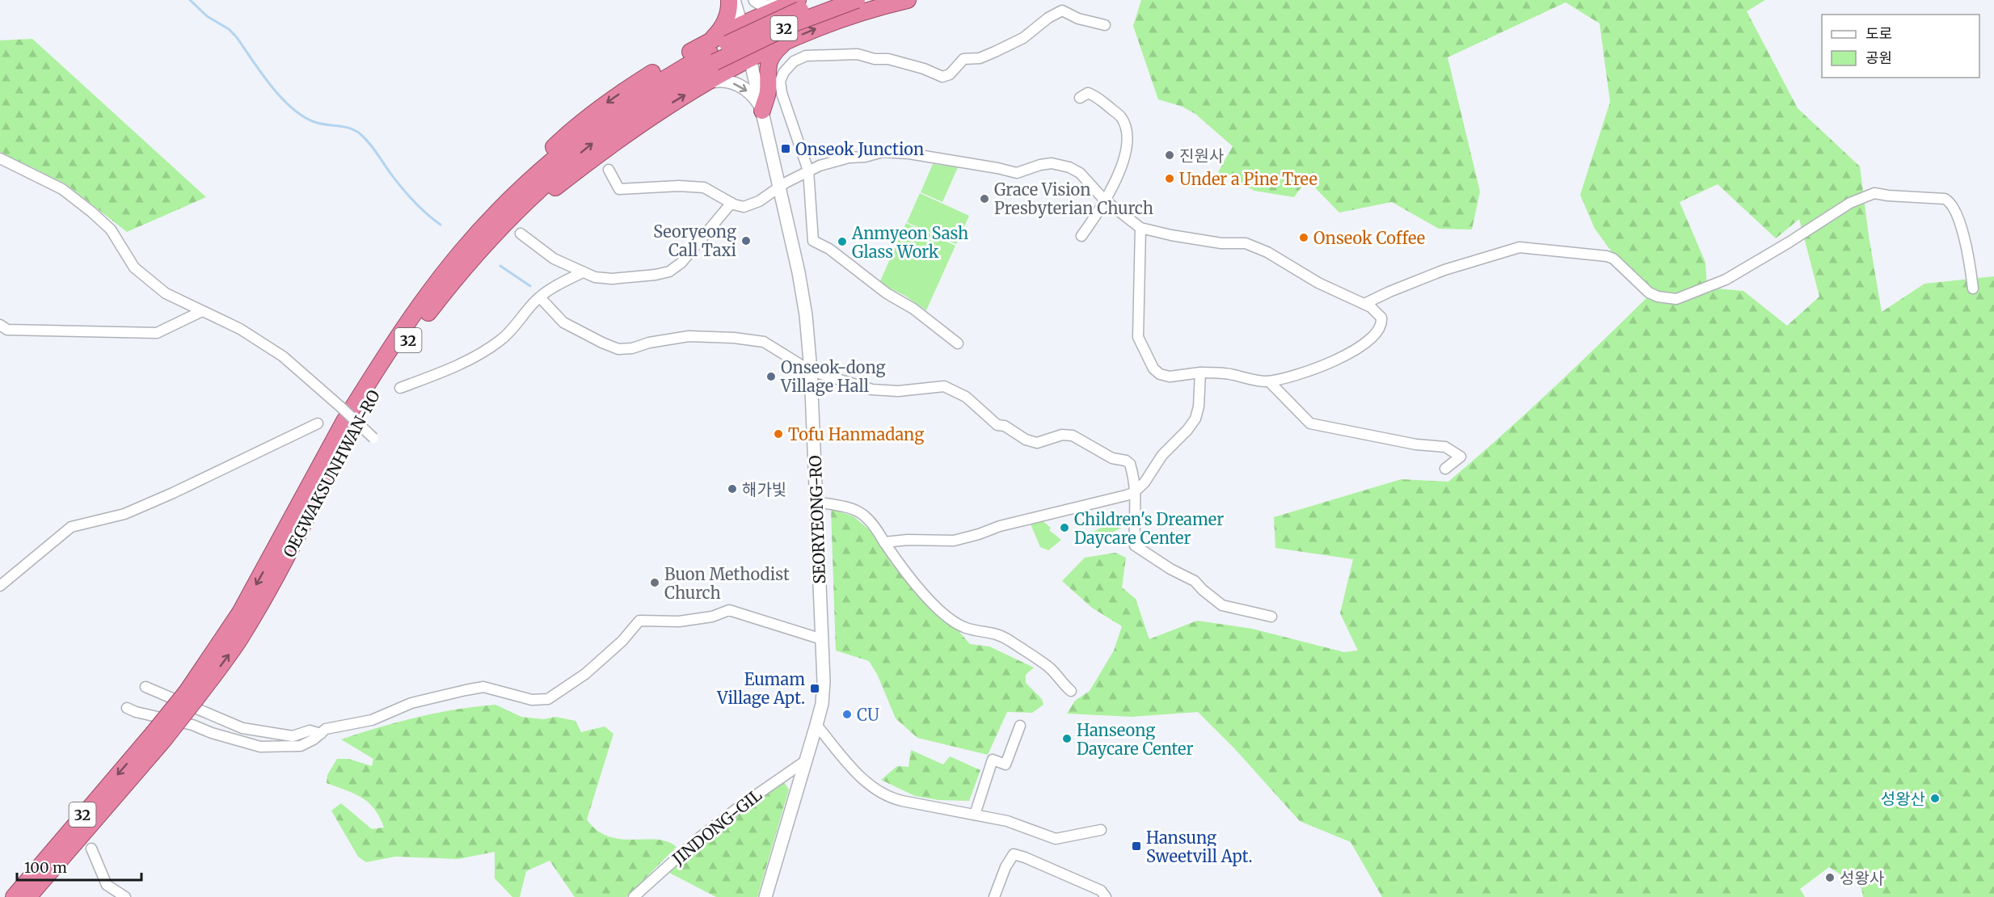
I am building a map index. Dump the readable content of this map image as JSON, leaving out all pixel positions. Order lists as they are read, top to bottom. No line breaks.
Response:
{"streets":{"highway":["32","OEGWAKSUNHWAN-RO"],"street":["SEORYEONG-RO","JINDONG-GIL"]},"crossings":[["SEORYEONG-RO","JINDONG-GIL"]],"places":{"transit":["Onseok Junction","Eumam Village Apt.","Hansung Sweetvill Apt."],"other":["진원사","Under a Pine Tree","Grace Vision Presbyterian Church","Onseok Coffee","Seoryeong Call Taxi","Anmyeon Sash Glass Work","Onseok-dong Village Hall","Tofu Hanmadang","해가빛","Children's Dreamer Daycare Center","Buon Methodist Church","CU","Hanseong Daycare Center","성왕산","성왕사"]},"legend":["도로","공원"],"scale_bar":"100 m"}
